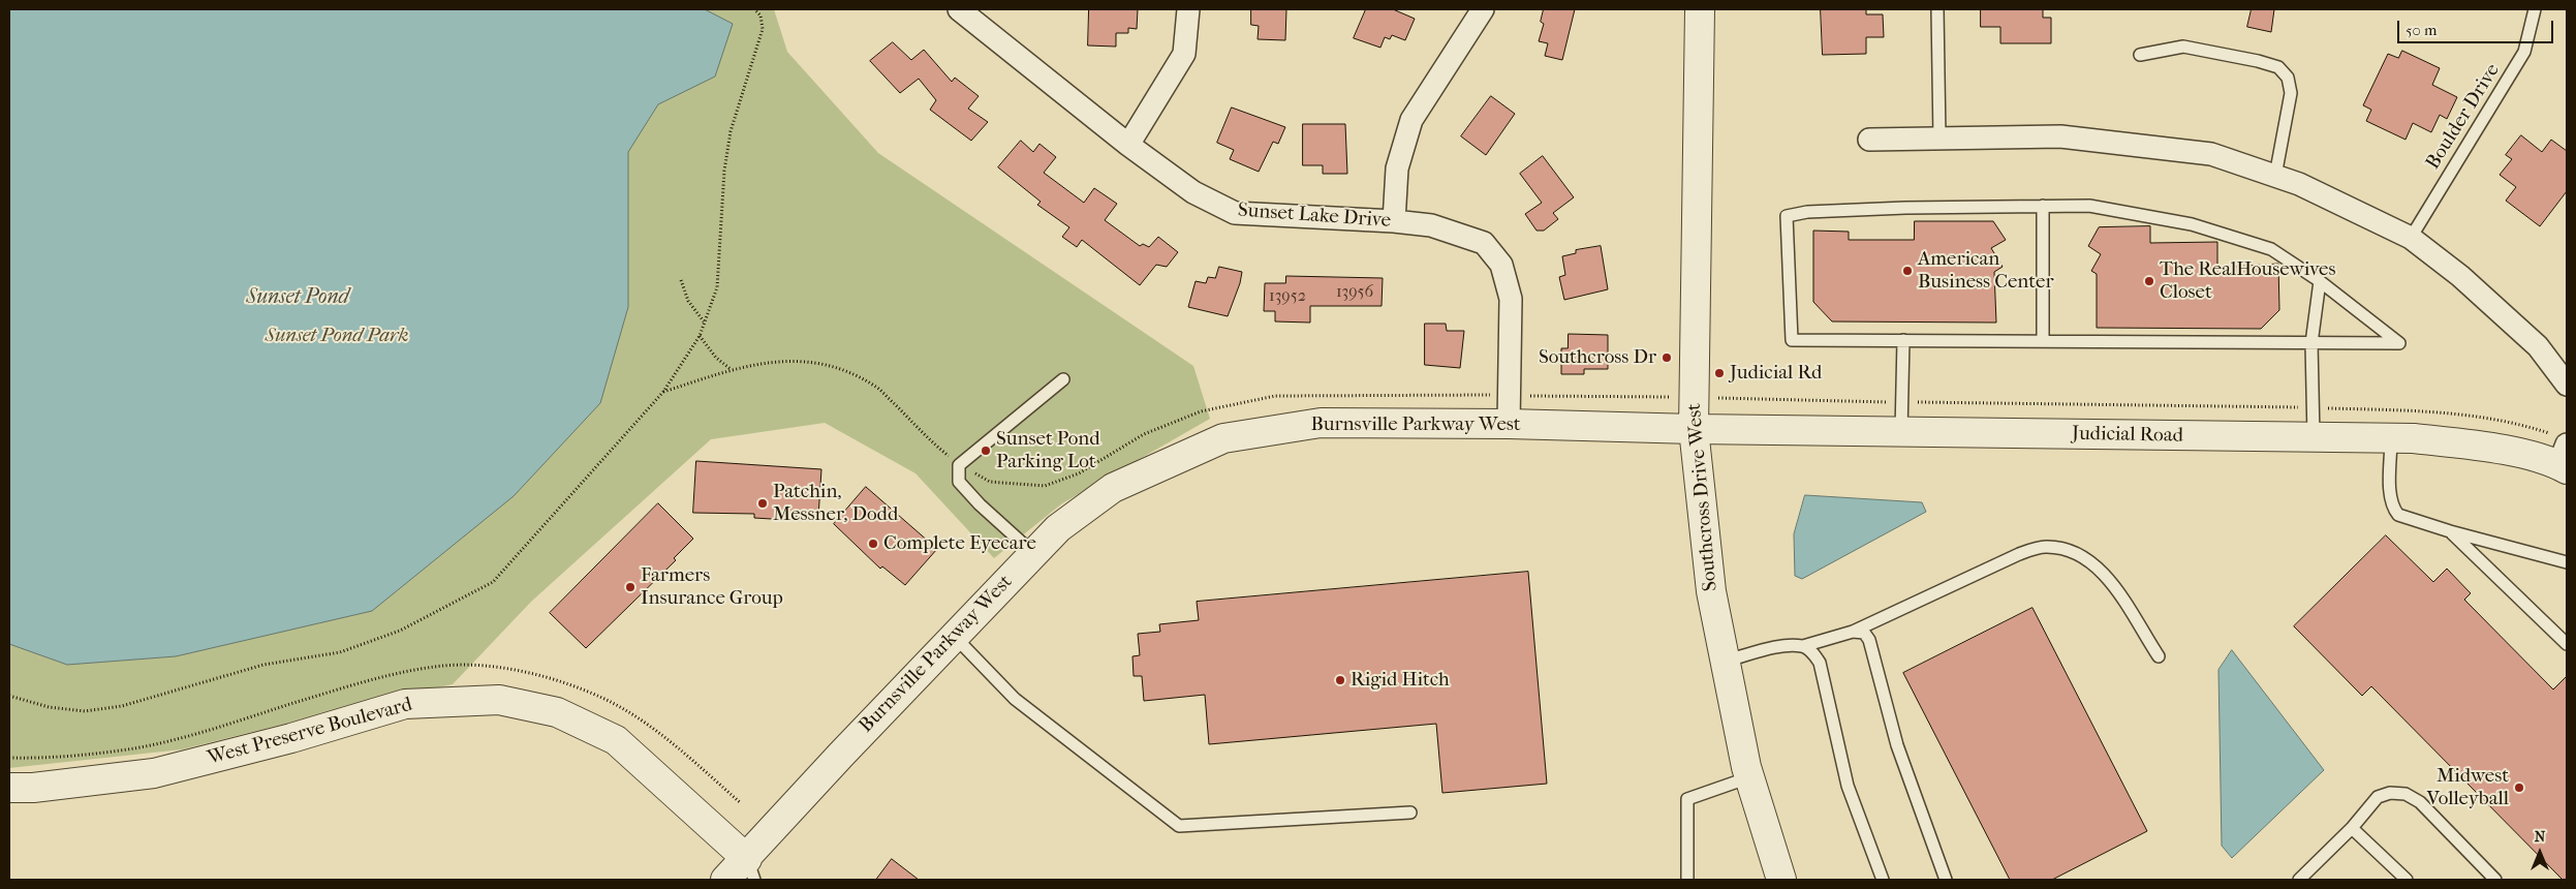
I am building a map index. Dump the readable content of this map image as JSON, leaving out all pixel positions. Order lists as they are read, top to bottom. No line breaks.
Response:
{"streets":{"street":["Sunset Lake Drive","Burnsville Parkway West","Judicial Road","Southcross Drive West","West Preserve Boulevard"],"lane":["Boulder Drive"]},"crossings":[["Sunset Lake Drive","Burnsville Parkway West"],["Burnsville Parkway West","Judicial Road"],["Burnsville Parkway West","Southcross Drive West"],["Burnsville Parkway West","West Preserve Boulevard"],["Judicial Road","Southcross Drive West"]],"water":["Sunset Pond"],"parks":["Sunset Pond Park"],"places":["American Business Center","The RealHousewives Closet","Southcross Dr","Judicial Rd","Sunset Pond Parking Lot","Patchin, Messner, Dodd","Complete Eyecare","Farmers Insurance Group","Rigid Hitch","Midwest Volleyball"],"house_numbers":["13956","13952"],"scale_bar":"50 m","north":"top"}
